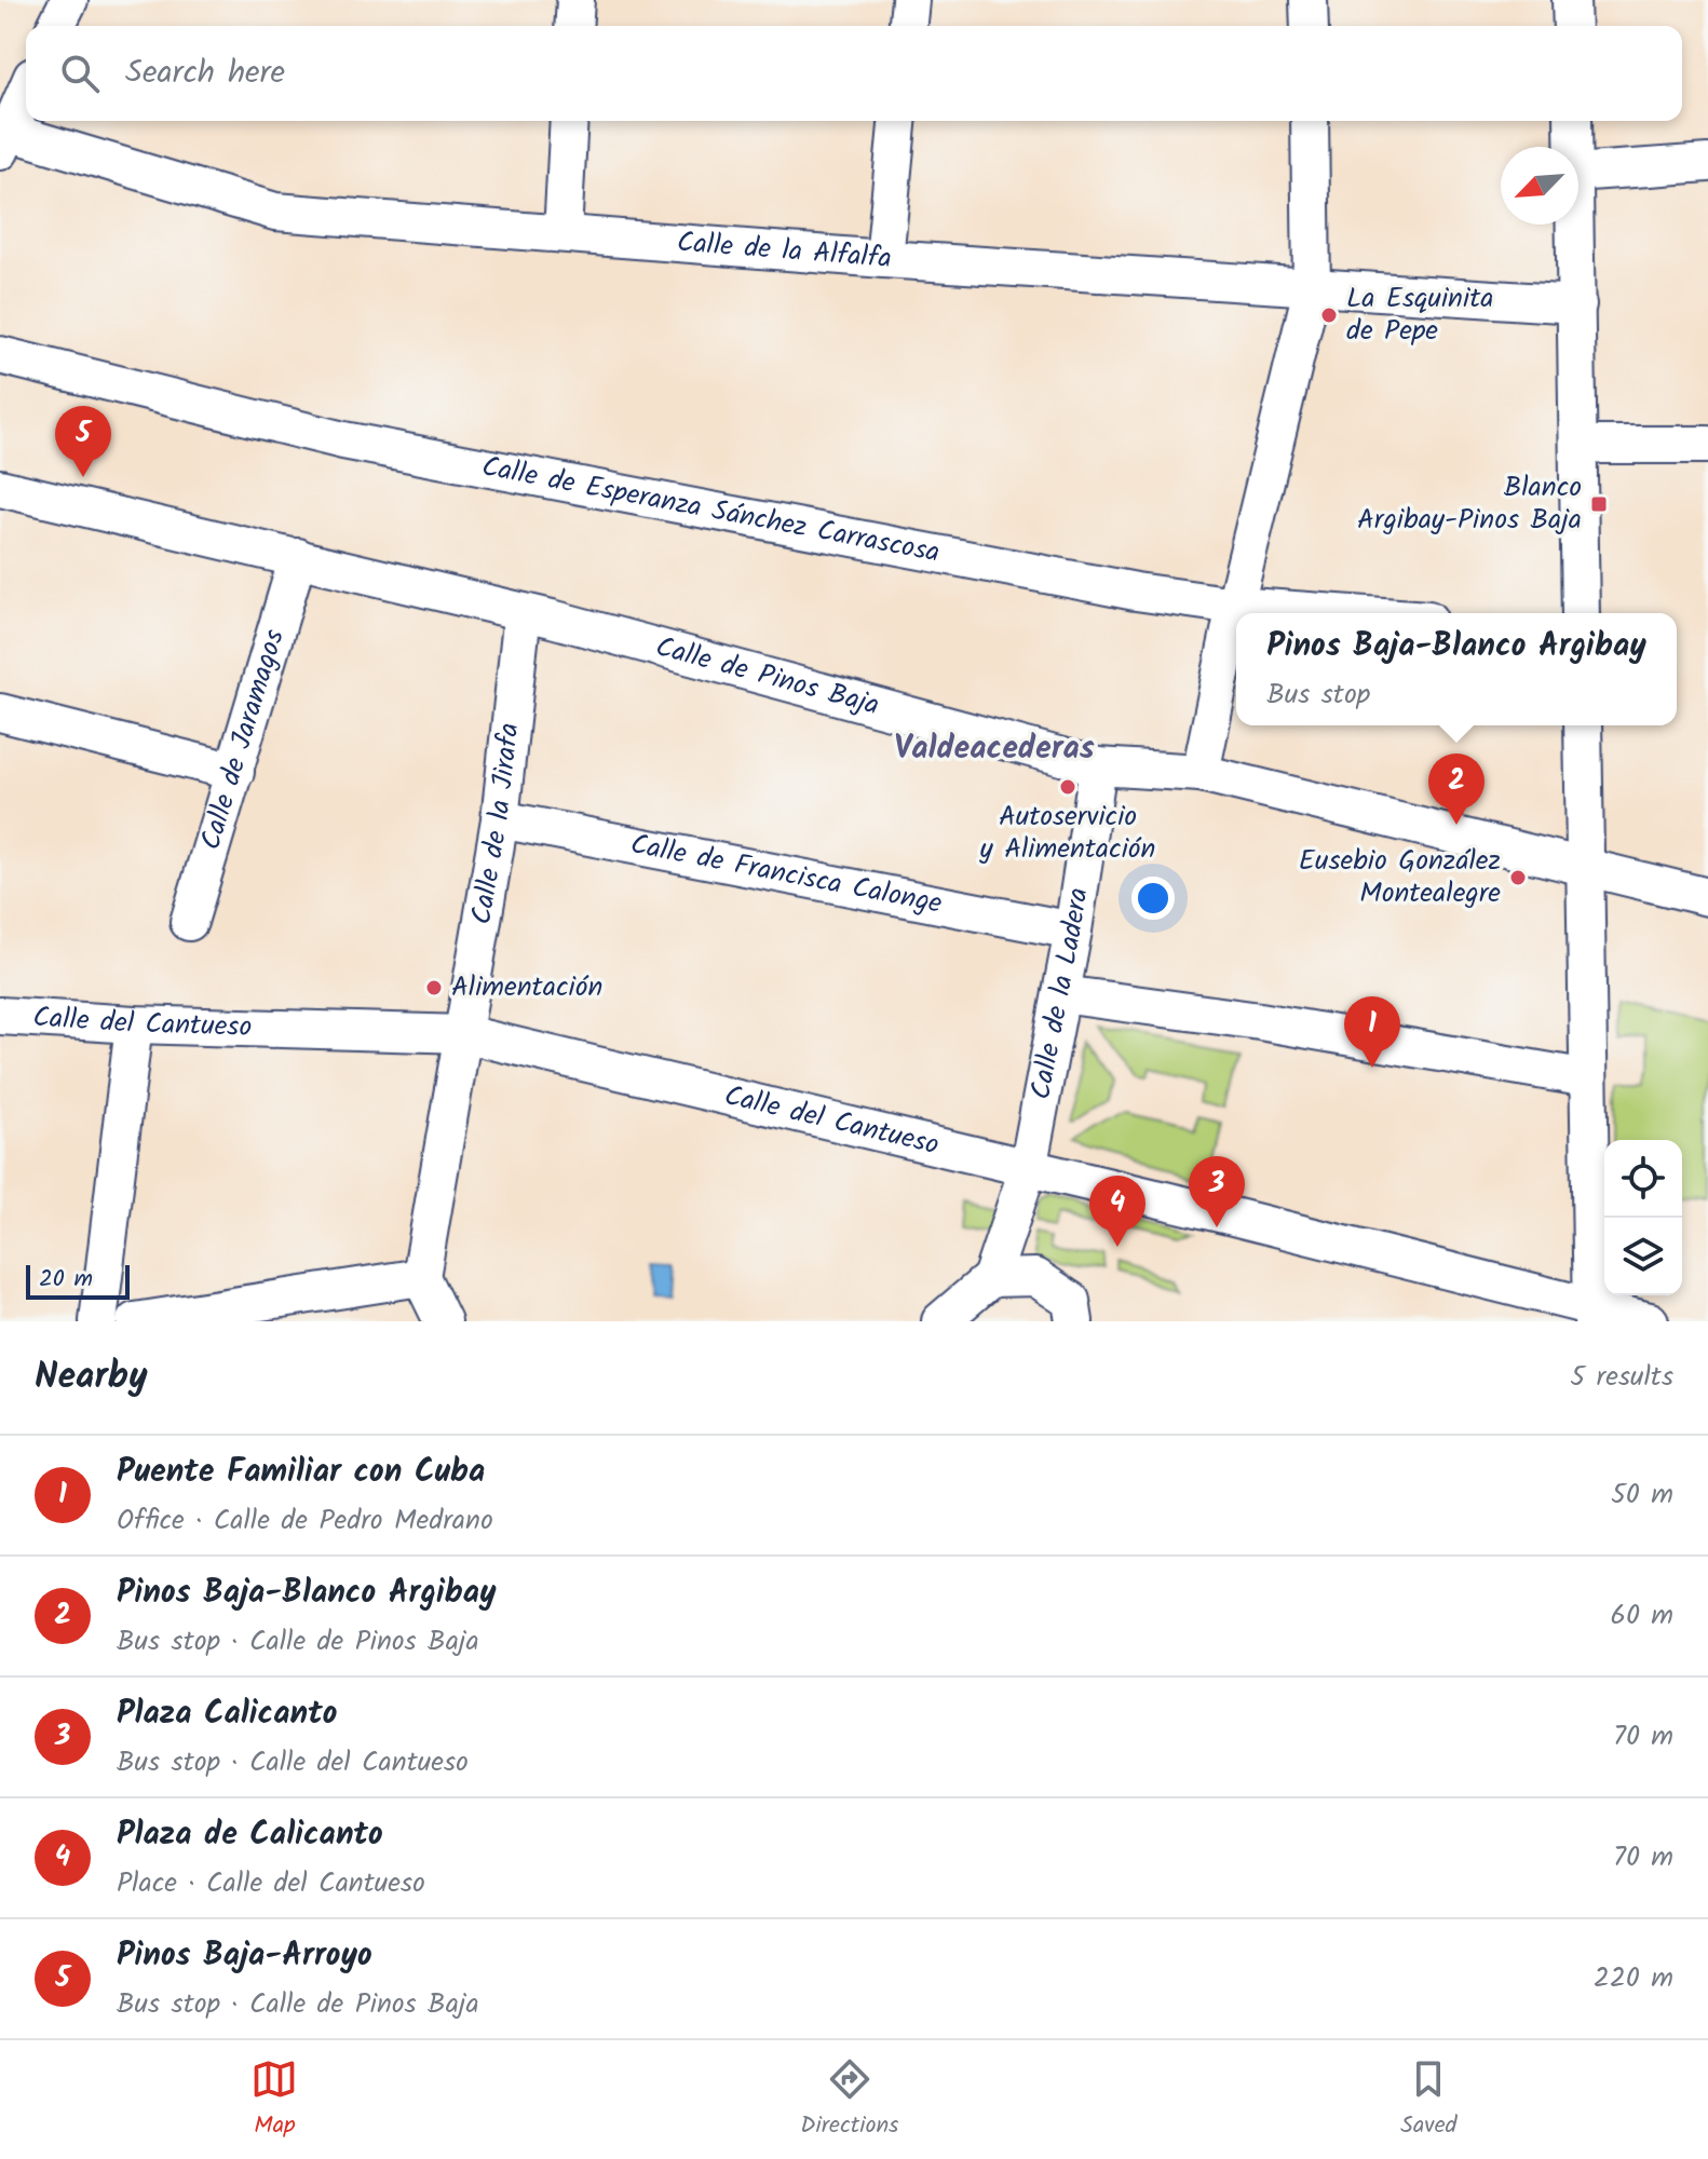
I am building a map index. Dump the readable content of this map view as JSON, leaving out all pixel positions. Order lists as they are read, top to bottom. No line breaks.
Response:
{"streets":{"street":["Calle de la Alfalfa","Calle de Esperanza Sánchez Carrascosa","Calle de Pinos Baja","Calle de Jaramagos","Calle de la Jirafa","Calle de Francisca Calonge","Calle de la Ladera","Calle del Cantueso"]},"crossings":[["Calle de Pinos Baja","Calle de Jaramagos"],["Calle de Pinos Baja","Calle de la Jirafa"],["Calle de Pinos Baja","Calle de la Ladera"],["Calle de la Jirafa","Calle de Francisca Calonge"],["Calle de la Jirafa","Calle del Cantueso"],["Calle de Francisca Calonge","Calle de la Ladera"],["Calle de la Ladera","Calle del Cantueso"]],"districts":["Valdeacederas"],"places":{"other":["La Esquinita de Pepe","Autoservicio y Alimentación","Eusebio González Montealegre","Alimentación"],"transit":["Blanco Argibay-Pinos Baja"]},"scale_bar":"20 m","north":"bottom left","page":{"search":"Search here","pins":["5","2","1","3","4"],"popup":["Pinos Baja-Blanco Argibay","Bus stop"],"scale":"20 m","heading":["Nearby","5 results"],"list":[{"mark":"1","name":"Puente Familiar con Cuba","note":"Office · Calle de Pedro Medrano","value":"50 m"},{"mark":"2","name":"Pinos Baja-Blanco Argibay","note":"Bus stop · Calle de Pinos Baja","value":"60 m"},{"mark":"3","name":"Plaza Calicanto","note":"Bus stop · Calle del Cantueso","value":"70 m"},{"mark":"4","name":"Plaza de Calicanto","note":"Place · Calle del Cantueso","value":"70 m"},{"mark":"5","name":"Pinos Baja-Arroyo","note":"Bus stop · Calle de Pinos Baja","value":"220 m"}],"nav":["Map","Directions","Saved"]}}
